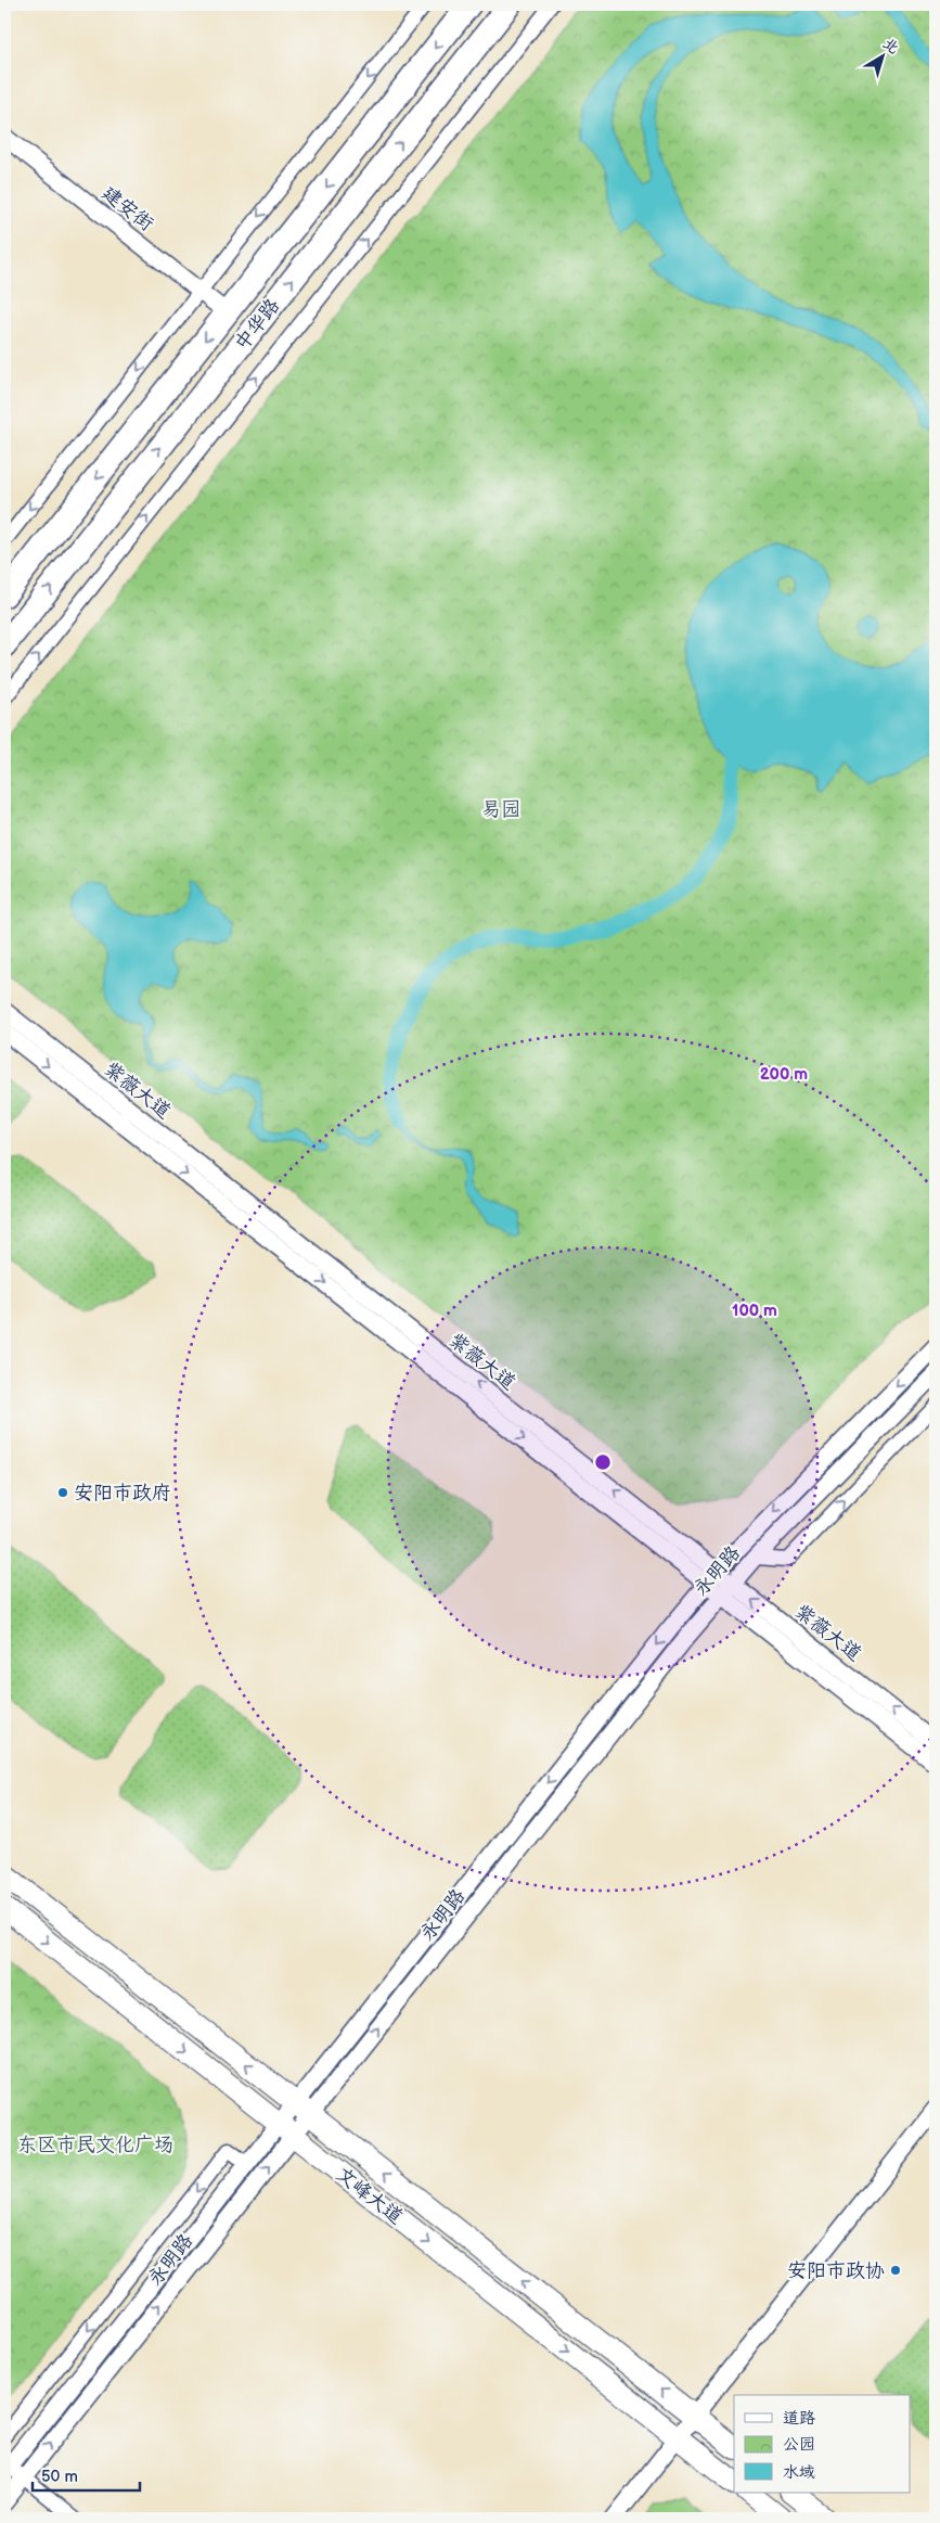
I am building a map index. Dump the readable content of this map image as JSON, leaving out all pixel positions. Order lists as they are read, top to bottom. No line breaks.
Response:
{"streets":{"highway":["中华路"],"main road":["文峰大道"],"street":["建安街","紫薇大道","永明路"]},"crossings":[["建安街","中华路"],["紫薇大道","永明路"],["永明路","文峰大道"]],"parks":["易园","东区市民文化广场"],"places":["安阳市政府","安阳市政协"],"legend":["道路","公园","水域"],"scale_bar":"50 m","north":"top right","rings":["200 m","100 m"]}
